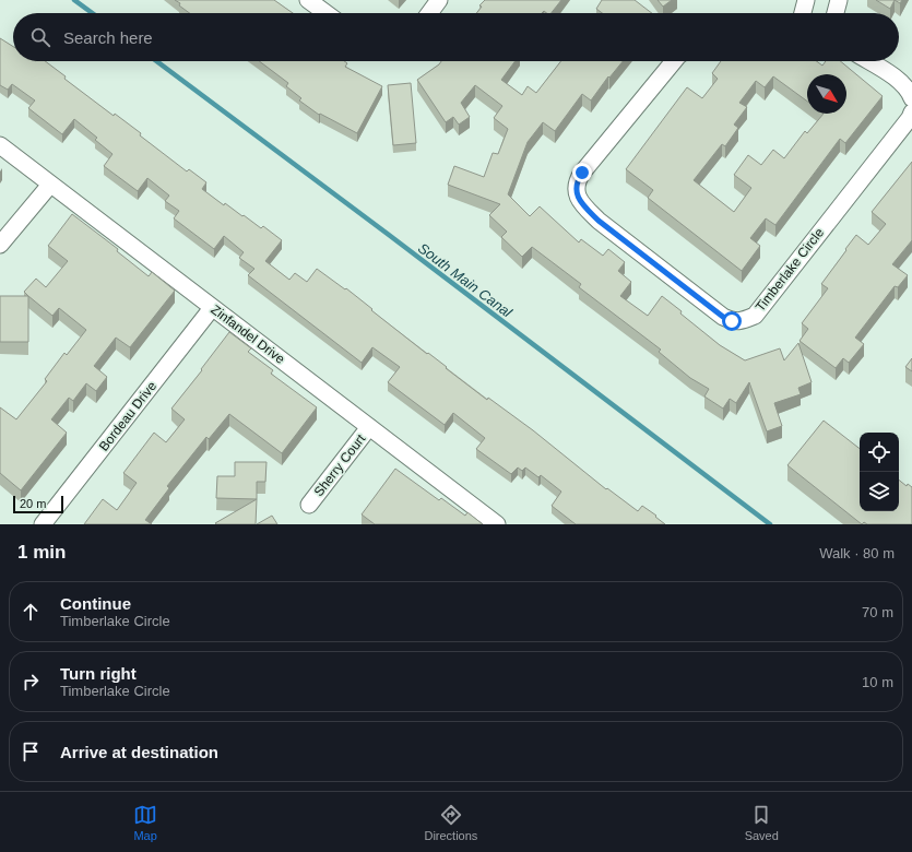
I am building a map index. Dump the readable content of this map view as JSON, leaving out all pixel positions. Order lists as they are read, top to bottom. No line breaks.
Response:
{"streets":{"street":["Timberlake Circle","Zinfandel Drive","Bordeau Drive","Sherry Court"]},"crossings":[["Zinfandel Drive","Bordeau Drive"],["Zinfandel Drive","Sherry Court"]],"water":["South Main Canal"],"scale_bar":"20 m","north":"bottom right","page":{"search":"Search here","scale":"20 m","heading":["1 min","Walk · 80 m"],"list":[["Continue","Timberlake Circle","70 m"],["Turn right","Timberlake Circle","10 m"],"Arrive at destination"],"nav":["Map","Directions","Saved"]}}
